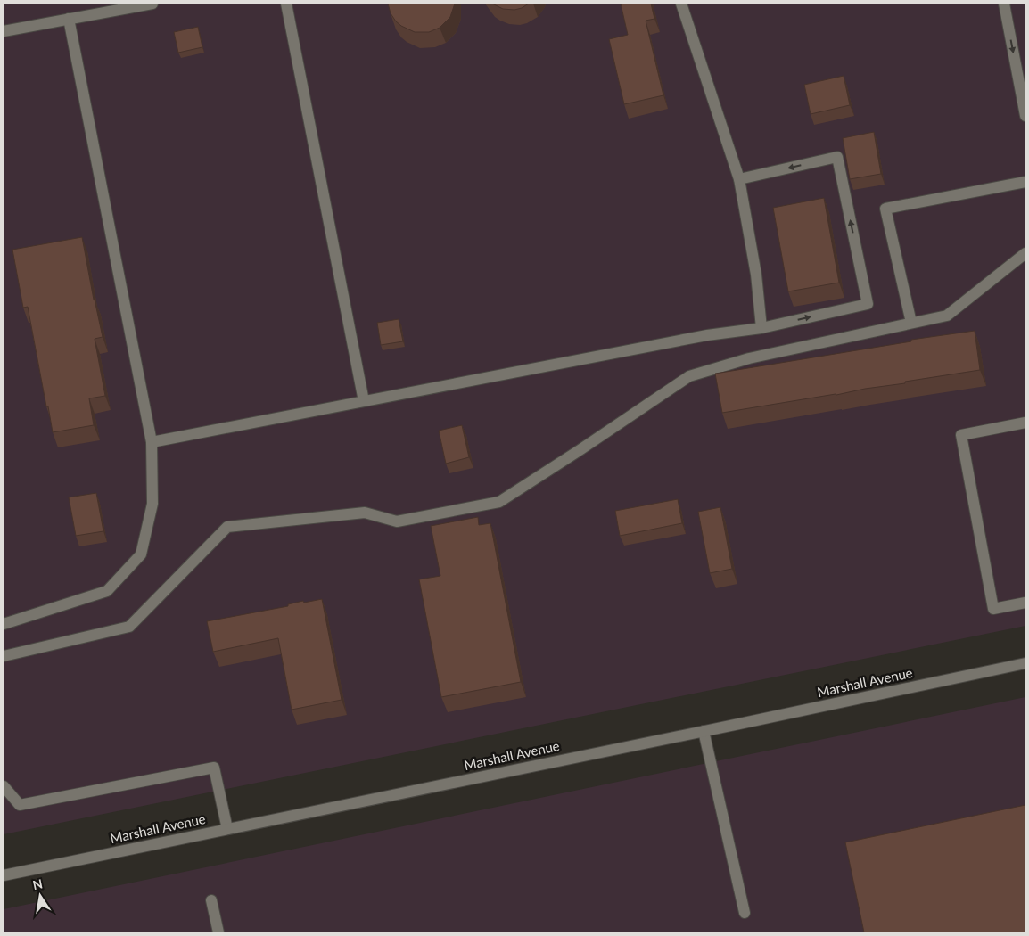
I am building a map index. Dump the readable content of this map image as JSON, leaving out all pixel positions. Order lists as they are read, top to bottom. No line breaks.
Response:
{"streets":{"street":["Marshall Avenue"]},"north":"top"}
